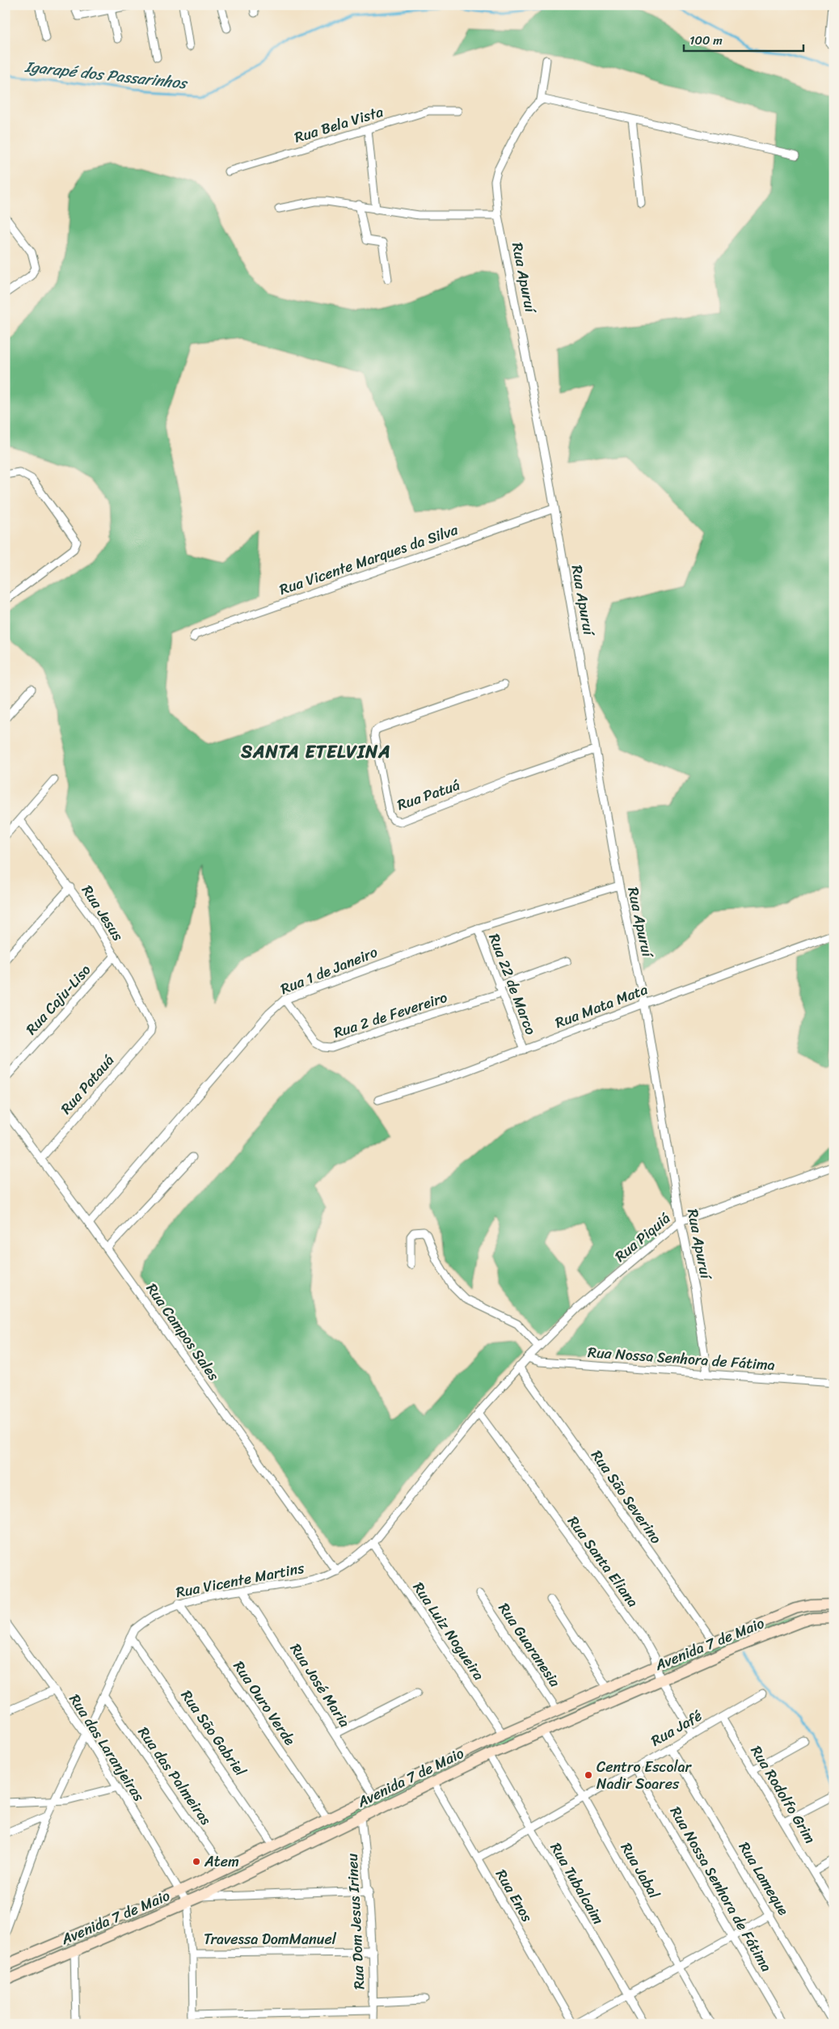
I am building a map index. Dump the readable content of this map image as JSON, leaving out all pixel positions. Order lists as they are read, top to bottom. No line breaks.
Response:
{"streets":{"main road":["Avenida 7 de Maio"],"street":["Rua Bela Vista","Rua Apuruí","Rua Vicente Marques da Silva","Rua Patuá","Rua Jesus","Rua 1 de Janeiro","Rua 22 de Marco","Rua Caju-Liso","Rua Mata Mata","Rua 2 de Fevereiro","Rua Patauá","Rua Piquiá","Rua Campos Sales","Rua Nossa Senhora de Fátima","Rua São Severino","Rua Santa Eliana","Rua Vicente Martins","Rua Luiz Nogueira","Rua Guaranesia","Rua José Maria","Rua Ouro Verde","Rua Jafé","Rua São Gabriel","Rua das Laranjeiras","Rua das Palmeiras","Rua Rodolfo Grim","Rua Jabal","Rua Lameque","Rua Tubalcaim","Rua Enos","Rua Dom Jesus Irineu","Travessa DomManuel"]},"crossings":[["Rua Apuruí","Rua Vicente Marques da Silva"],["Rua Apuruí","Rua Patuá"],["Rua Apuruí","Rua 1 de Janeiro"],["Rua Apuruí","Rua Mata Mata"],["Rua Apuruí","Rua Piquiá"],["Rua Apuruí","Rua Nossa Senhora de Fátima"],["Rua Jesus","Rua Caju-Liso"],["Rua Jesus","Rua Patauá"],["Rua 1 de Janeiro","Rua 22 de Marco"],["Rua 1 de Janeiro","Rua 2 de Fevereiro"],["Rua 1 de Janeiro","Rua Campos Sales"],["Rua 22 de Marco","Rua Mata Mata"],["Rua 22 de Marco","Rua 2 de Fevereiro"],["Rua Patauá","Rua Campos Sales"],["Rua Piquiá","Rua Nossa Senhora de Fátima"],["Rua Piquiá","Rua São Severino"],["Rua Piquiá","Rua Vicente Martins"],["Rua Campos Sales","Rua Vicente Martins"],["Rua Nossa Senhora de Fátima","Rua Jafé"],["Rua São Severino","Rua Vicente Martins"],["Rua São Severino","Avenida 7 de Maio"],["Rua Santa Eliana","Rua Vicente Martins"],["Rua Santa Eliana","Avenida 7 de Maio"],["Rua Santa Eliana","Rua Jafé"],["Rua Vicente Martins","Rua Luiz Nogueira"],["Rua Vicente Martins","Rua José Maria"],["Rua Vicente Martins","Rua Ouro Verde"],["Rua Vicente Martins","Rua São Gabriel"],["Rua Vicente Martins","Rua das Laranjeiras"],["Rua Vicente Martins","Rua das Palmeiras"],["Rua Luiz Nogueira","Avenida 7 de Maio"],["Avenida 7 de Maio","Rua Guaranesia"],["Avenida 7 de Maio","Rua José Maria"],["Avenida 7 de Maio","Rua Ouro Verde"],["Avenida 7 de Maio","Rua São Gabriel"],["Avenida 7 de Maio","Rua das Laranjeiras"],["Avenida 7 de Maio","Rua das Palmeiras"],["Avenida 7 de Maio","Rua Jabal"],["Avenida 7 de Maio","Rua Tubalcaim"],["Avenida 7 de Maio","Rua Enos"],["Avenida 7 de Maio","Rua Dom Jesus Irineu"],["Rua Jafé","Rua Rodolfo Grim"],["Rua Jafé","Rua Jabal"],["Rua Jafé","Rua Lameque"],["Rua Jafé","Rua Tubalcaim"],["Rua Jafé","Rua Enos"],["Rua Dom Jesus Irineu","Travessa DomManuel"]],"districts":["SANTA ETELVINA"],"water":["Igarapé dos Passarinhos"],"places":["Centro Escolar Nadir Soares","Atem"],"scale_bar":"100 m"}
